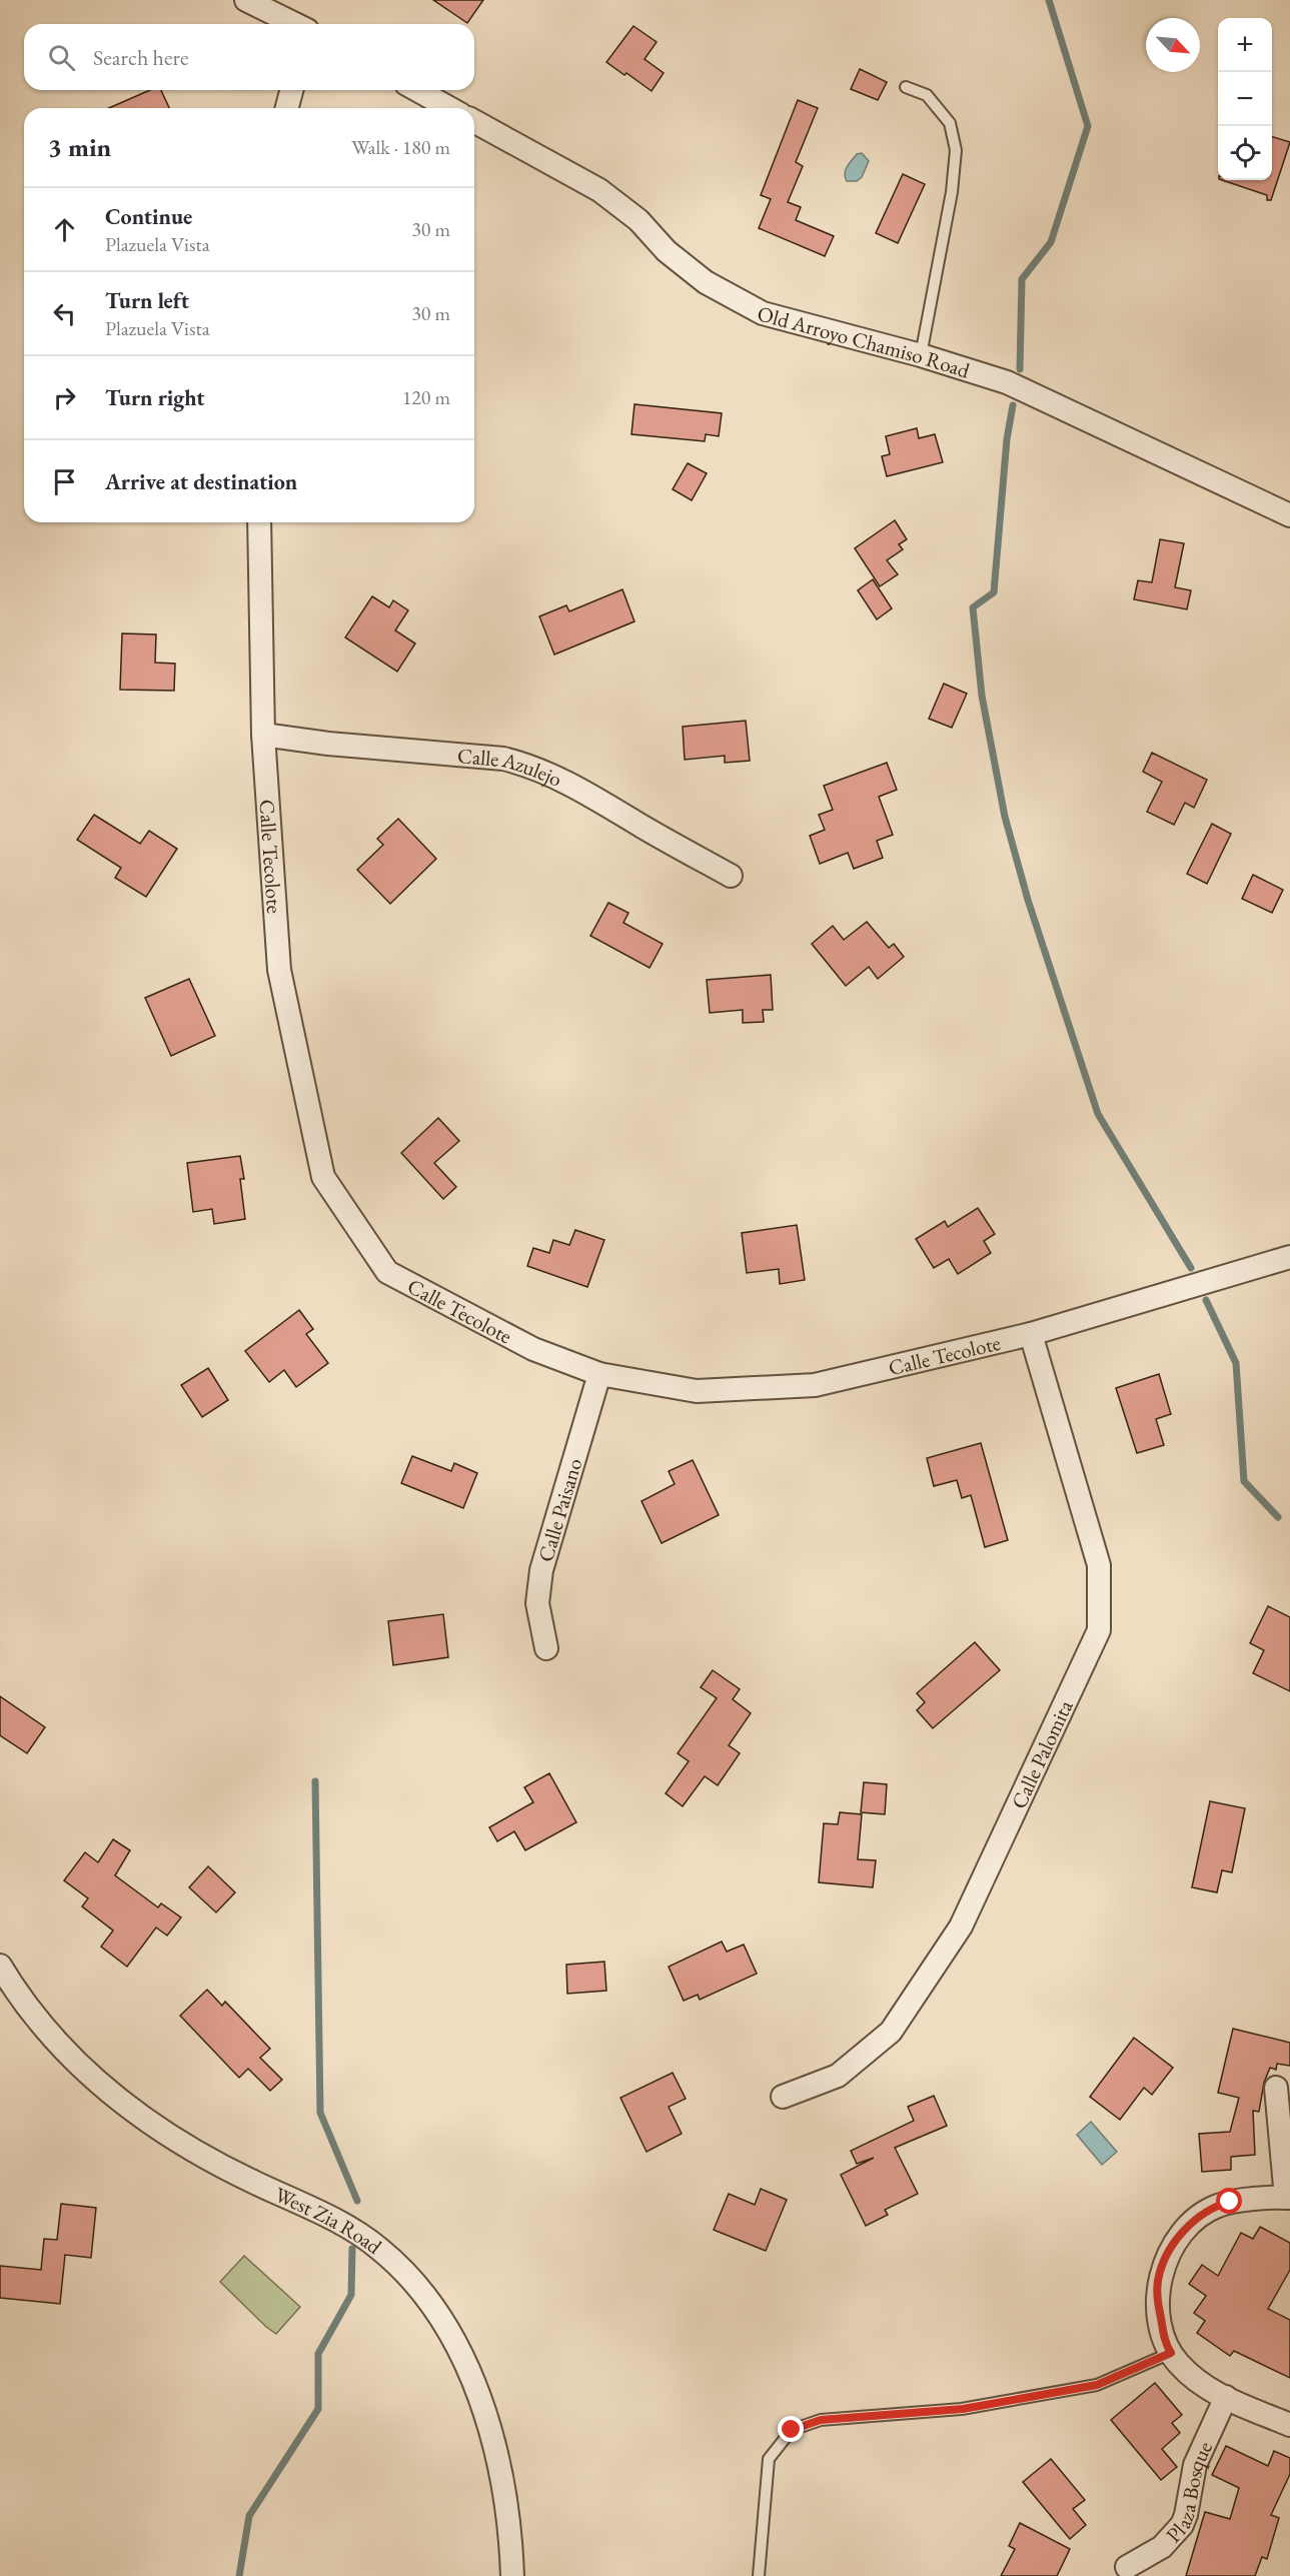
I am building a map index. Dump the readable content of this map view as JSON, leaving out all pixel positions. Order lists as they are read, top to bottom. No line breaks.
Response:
{"streets":{"street":["Old Arroyo Chamiso Road","Calle Azulejo","Calle Tecolote","Calle Paisano","Calle Palomita","West Zia Road","Plaza Bosque"]},"crossings":[["Calle Azulejo","Calle Tecolote"],["Calle Tecolote","Calle Paisano"],["Calle Tecolote","Calle Palomita"]],"north":"bottom right","page":{"map_buttons":["+","−"],"search":"Search here","heading":["3 min","Walk · 180 m"],"list":[["Continue","Plazuela Vista","30 m"],["Turn left","Plazuela Vista","30 m"],["Turn right","120 m"],"Arrive at destination"]}}
